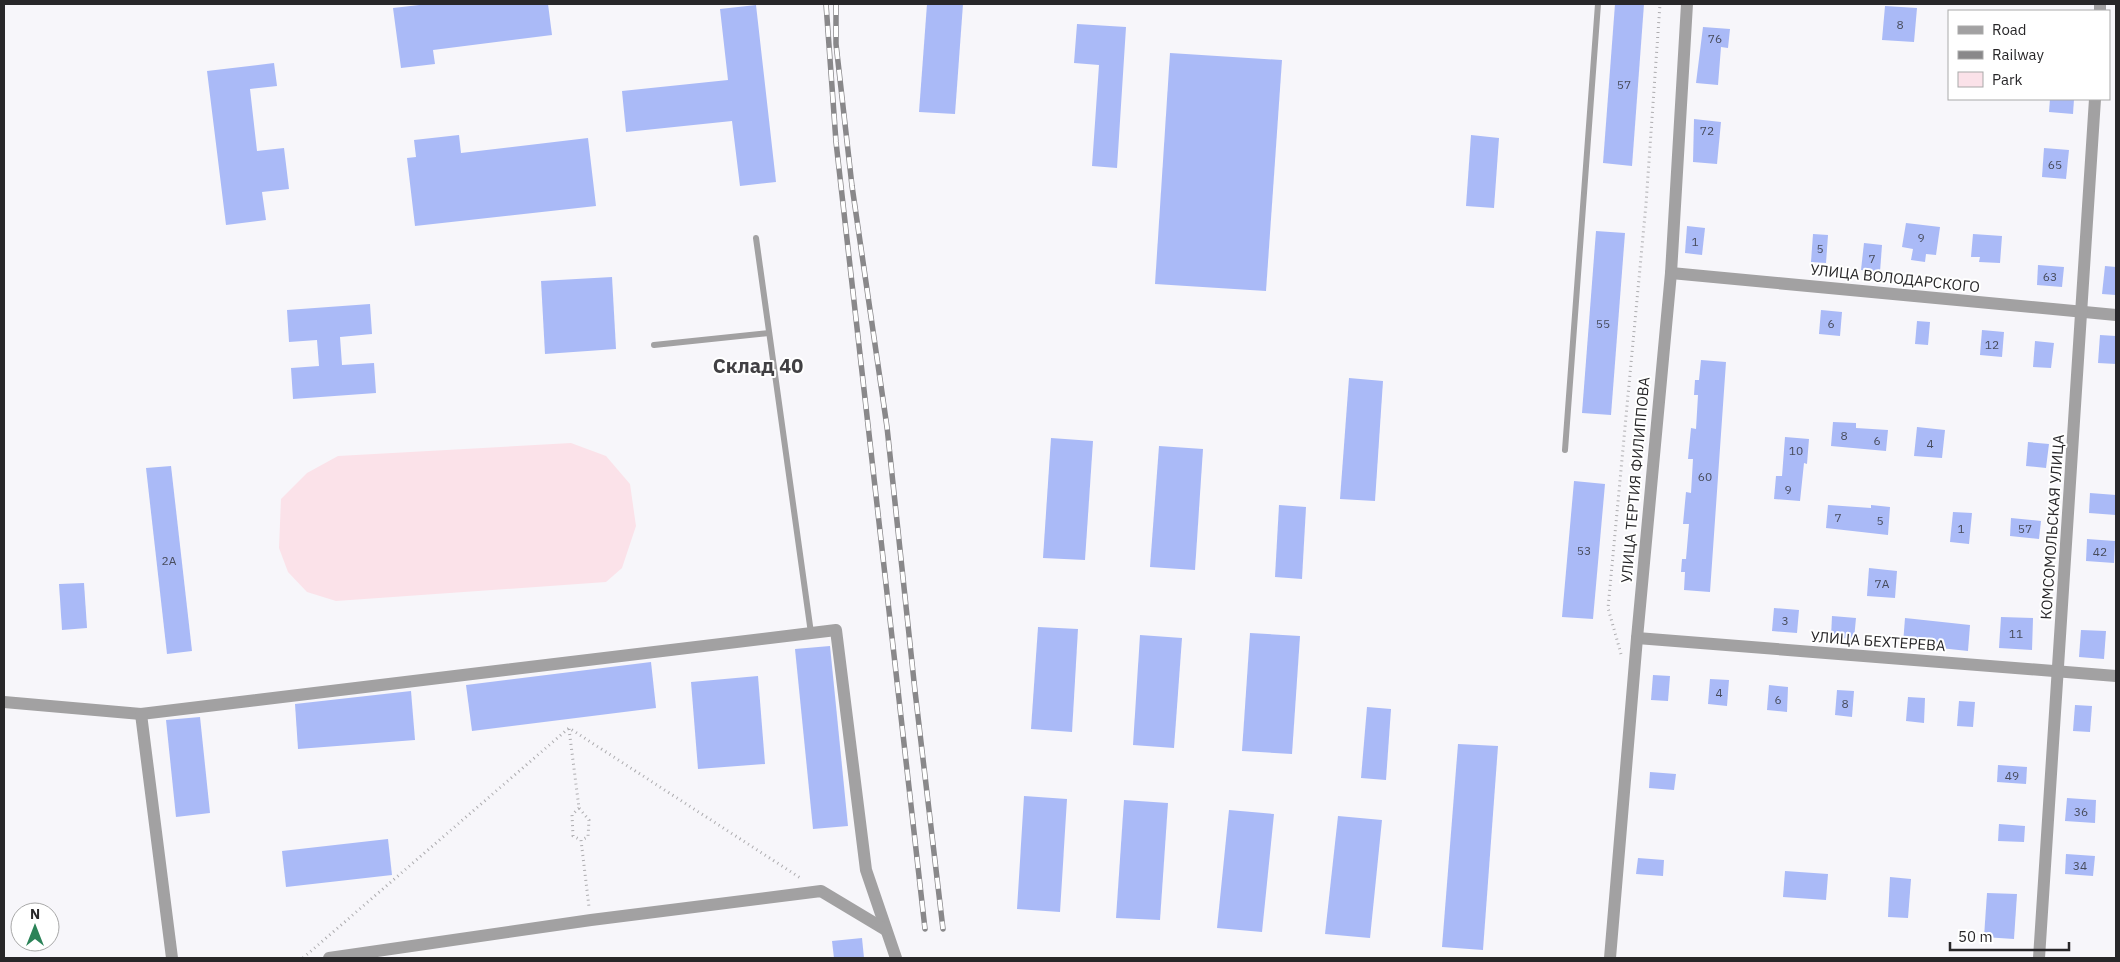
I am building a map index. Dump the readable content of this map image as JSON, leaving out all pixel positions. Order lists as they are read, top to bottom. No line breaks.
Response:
{"streets":{"street":["УЛИЦА ВОЛОДАРСКОГО","УЛИЦА ТЕРТИЯ ФИЛИППОВА","КОМСОМОЛЬСКАЯ УЛИЦА","УЛИЦА БЕХТЕРЕВА"]},"crossings":[["УЛИЦА ВОЛОДАРСКОГО","УЛИЦА ТЕРТИЯ ФИЛИППОВА"],["УЛИЦА ВОЛОДАРСКОГО","КОМСОМОЛЬСКАЯ УЛИЦА"],["УЛИЦА ТЕРТИЯ ФИЛИППОВА","УЛИЦА БЕХТЕРЕВА"],["КОМСОМОЛЬСКАЯ УЛИЦА","УЛИЦА БЕХТЕРЕВА"]],"districts":["Склад 40"],"house_numbers":["8","76","57","72","65","9","1","5","7","63","55","6","12","8","6","4","10","60","9","7","5","1","57","53","42","2А","7А","3","11","4","6","8","49","36","34"],"legend":["Road","Railway","Park"],"scale_bar":"50 m","north":"top"}
